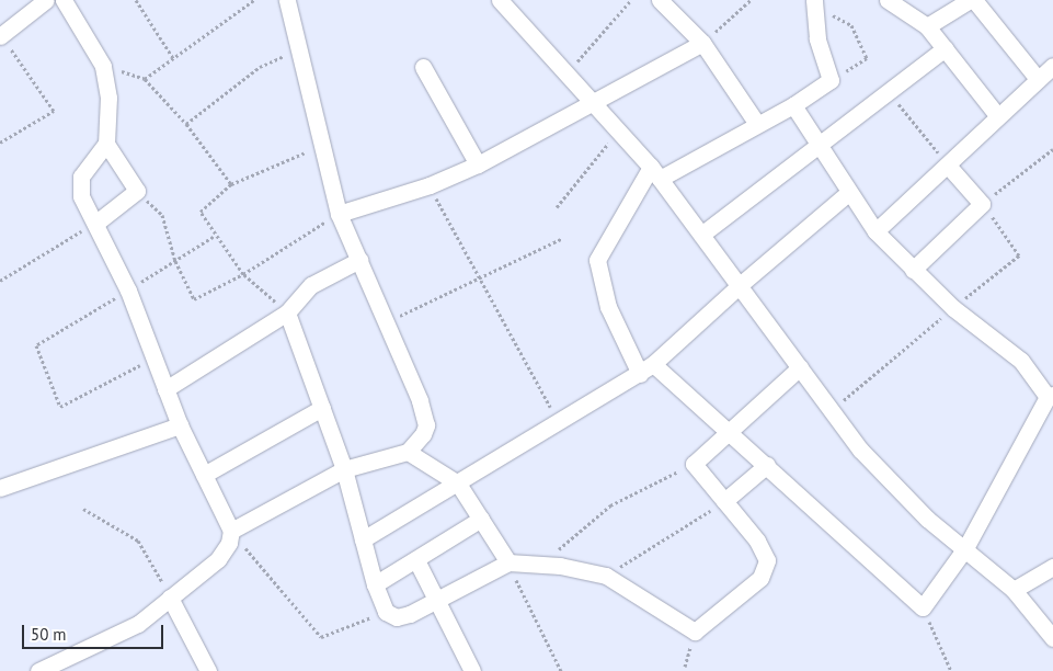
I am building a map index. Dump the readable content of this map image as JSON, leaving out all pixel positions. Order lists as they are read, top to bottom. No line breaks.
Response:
{"scale_bar":"50 m"}
